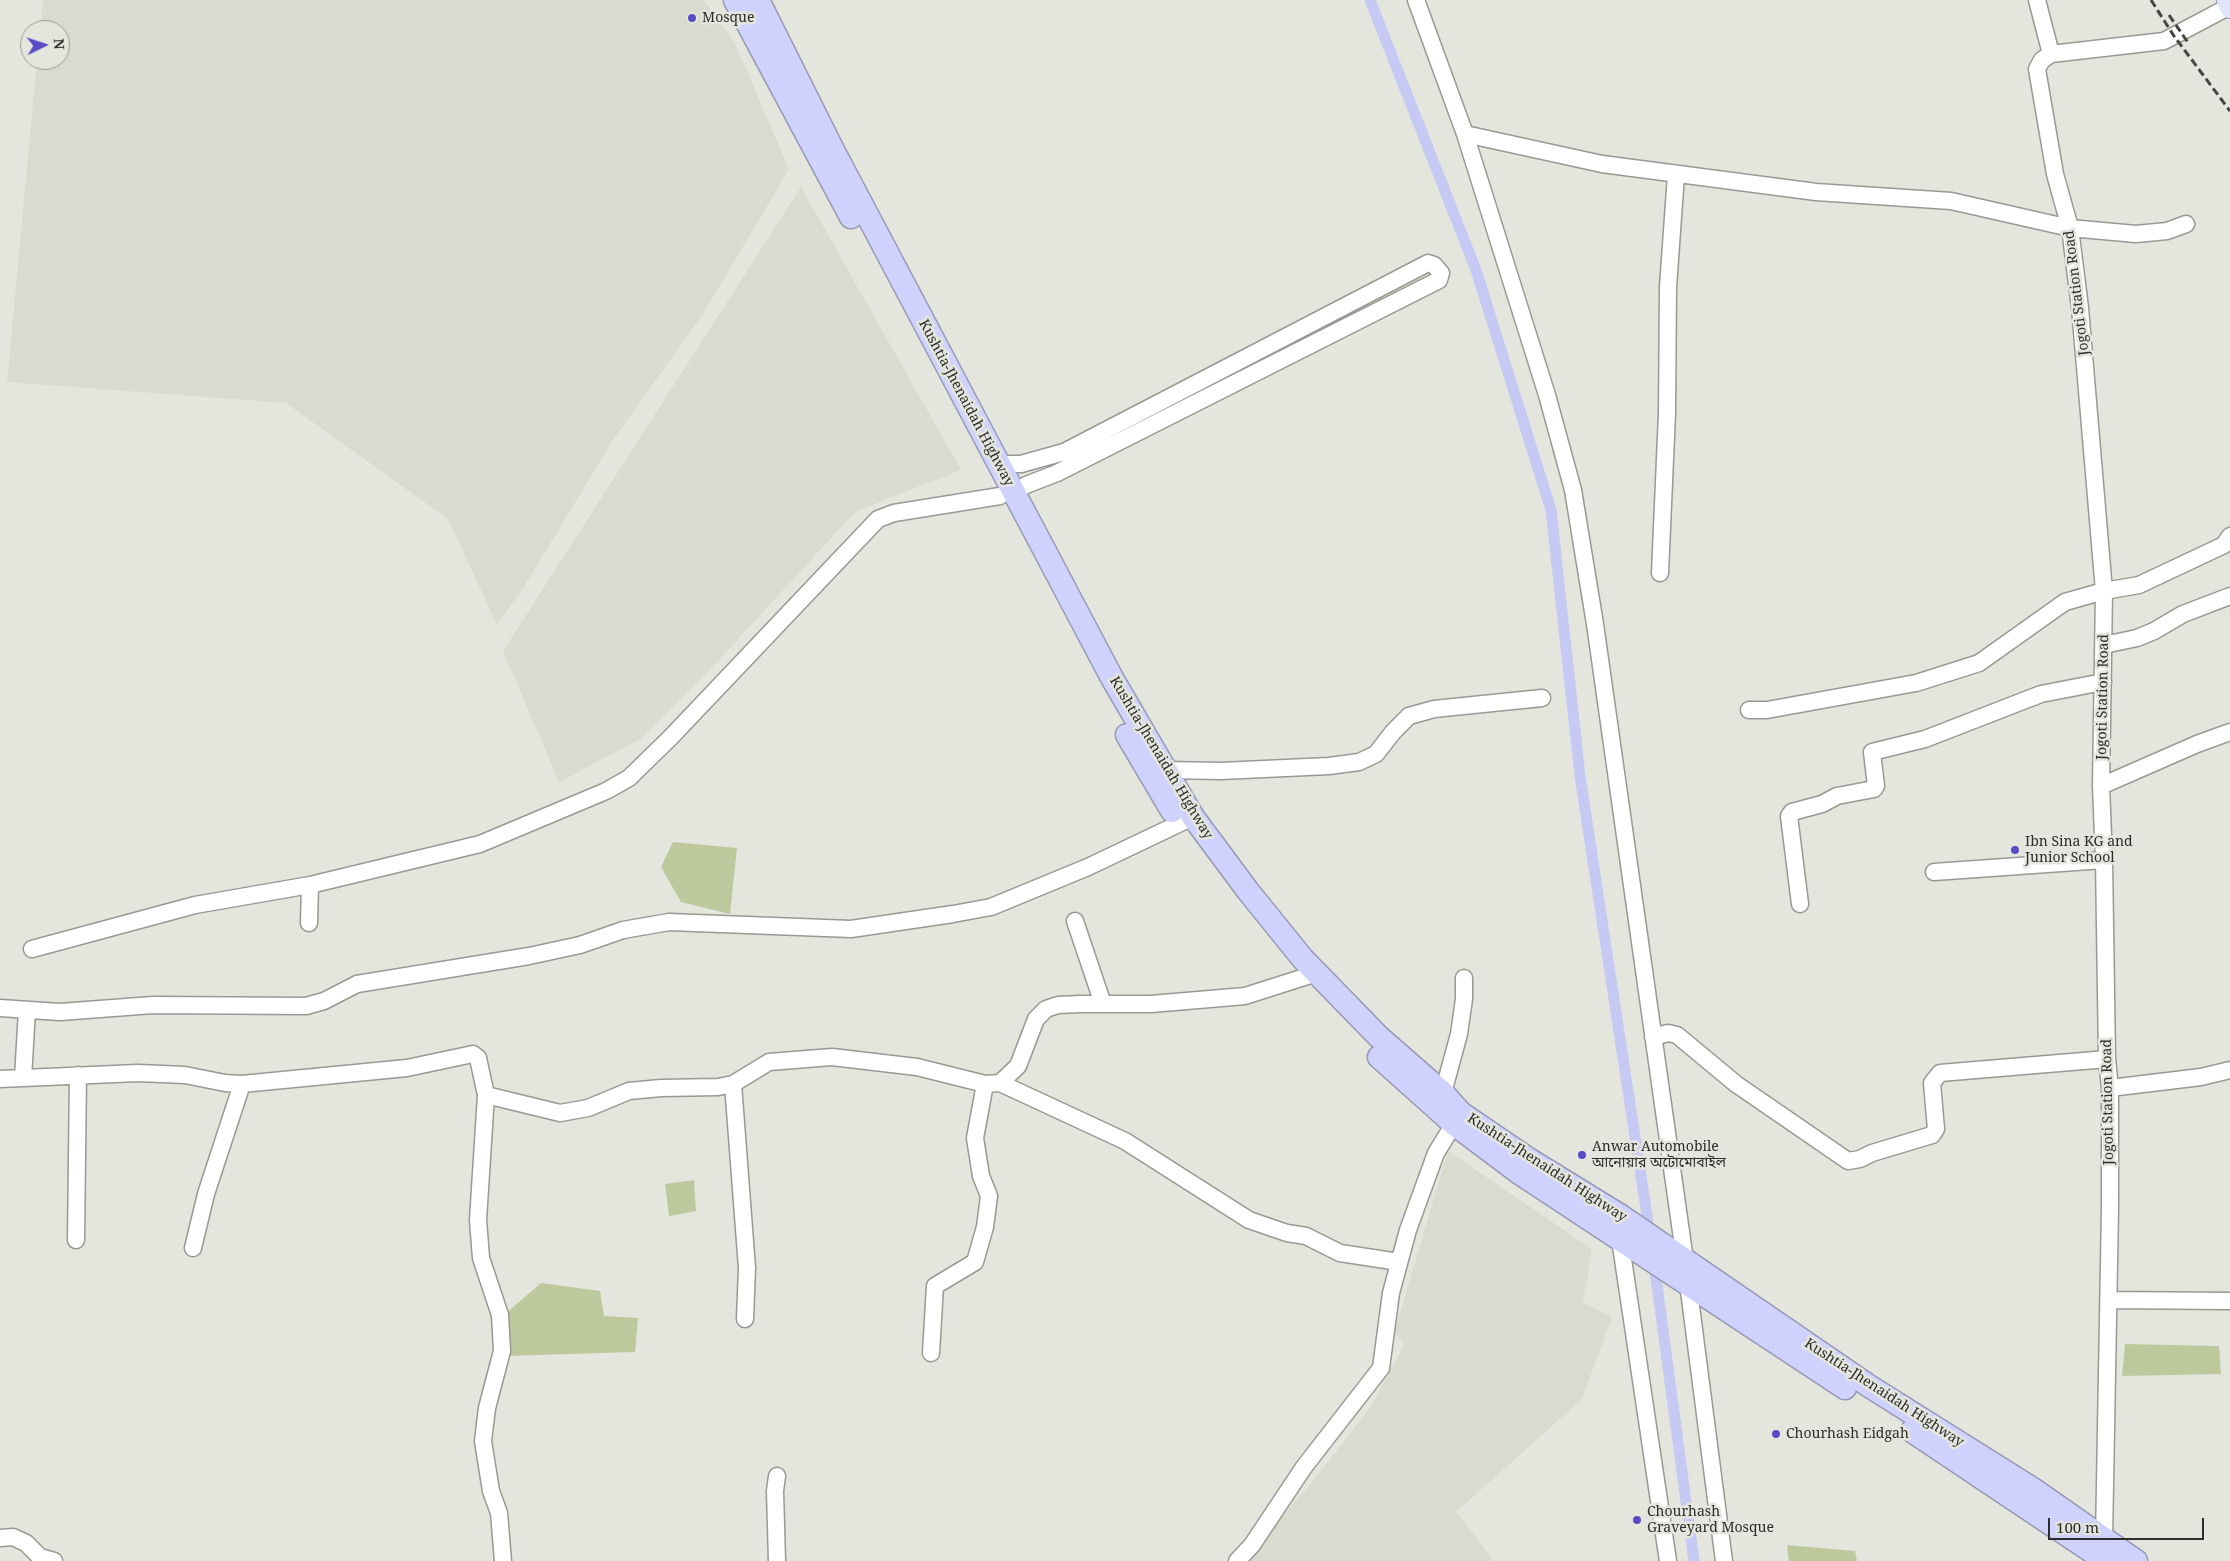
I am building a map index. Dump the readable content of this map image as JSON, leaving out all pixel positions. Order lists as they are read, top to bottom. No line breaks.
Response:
{"streets":{"highway":["Kushtia-Jhenaidah Highway"],"street":["Jogoti Station Road"]},"crossings":[["Jogoti Station Road","Kushtia-Jhenaidah Highway"]],"places":["Mosque","Ibn Sina KG and Junior School","Anwar Automobile আনোয়ার অটোমোবাইল","Chourhash Eidgah","Chourhash Graveyard Mosque"],"scale_bar":"100 m","north":"right"}
